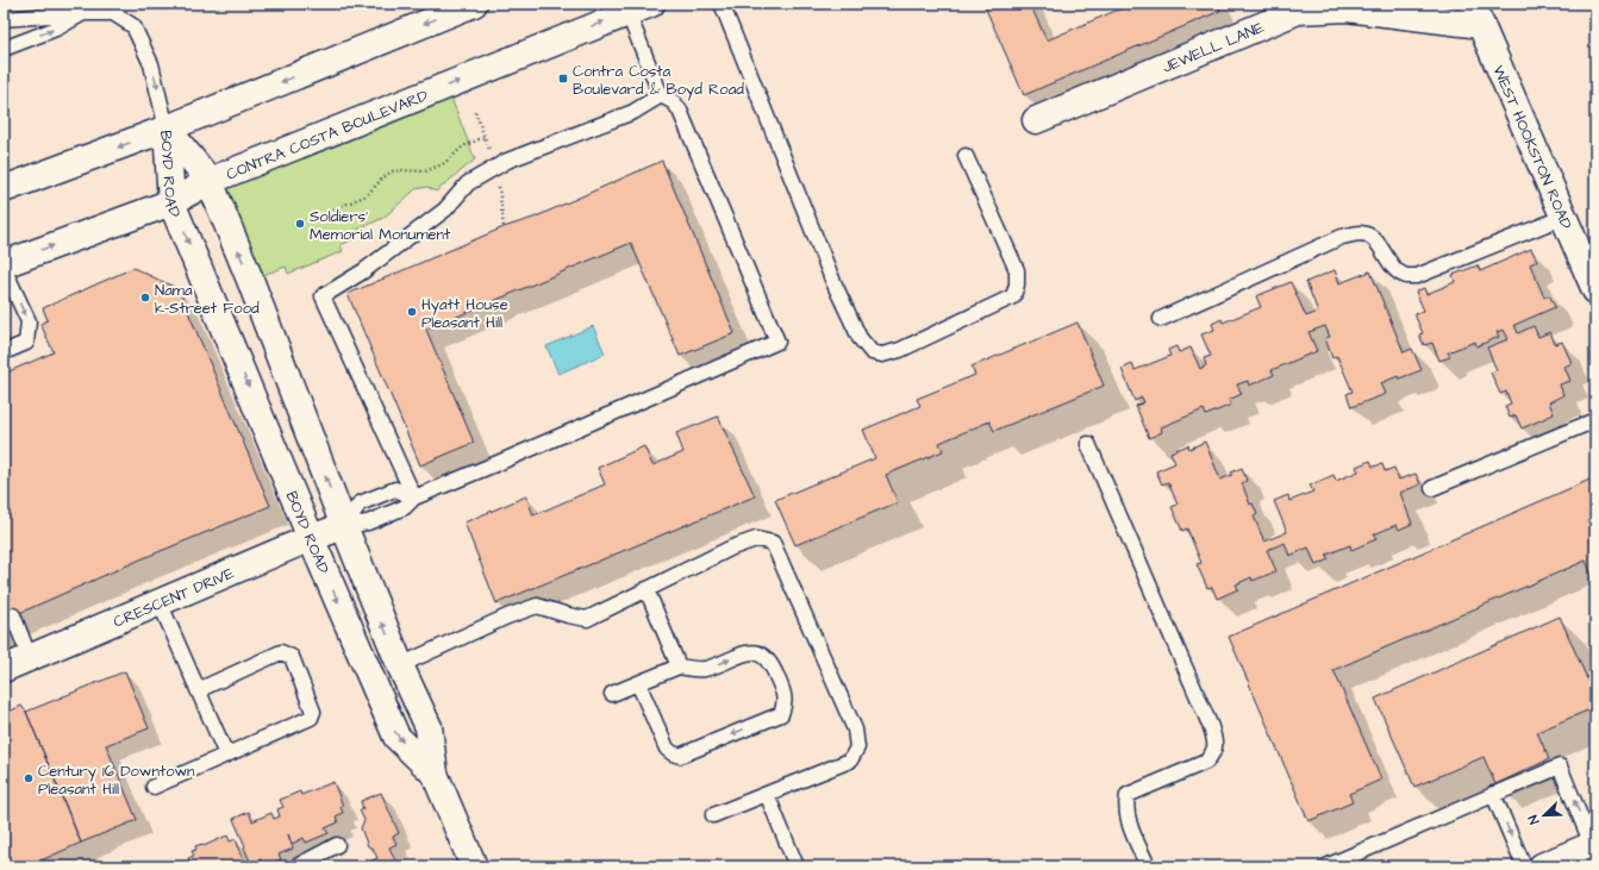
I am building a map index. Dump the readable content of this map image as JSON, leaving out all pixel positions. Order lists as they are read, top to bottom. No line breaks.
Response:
{"streets":{"street":["JEWELL LANE","CONTRA COSTA BOULEVARD","WEST HOOKSTON ROAD","BOYD ROAD","CRESCENT DRIVE"]},"crossings":[["JEWELL LANE","WEST HOOKSTON ROAD"],["CONTRA COSTA BOULEVARD","BOYD ROAD"],["BOYD ROAD","CRESCENT DRIVE"]],"places":{"transit":["Contra Costa Boulevard & Boyd Road"],"other":["Soldiers' Memorial Monument","Nama k-Street Food","Hyatt House Pleasant Hill","Century 16 Downtown Pleasant Hill"]},"north":"bottom left"}
